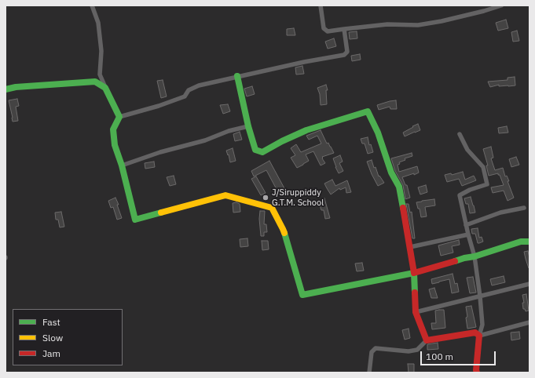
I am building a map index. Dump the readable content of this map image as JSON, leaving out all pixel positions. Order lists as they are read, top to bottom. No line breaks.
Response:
{"places":["J/Siruppiddy G.T.M. School"],"legend":["Fast","Slow","Jam"],"scale_bar":"100 m"}
